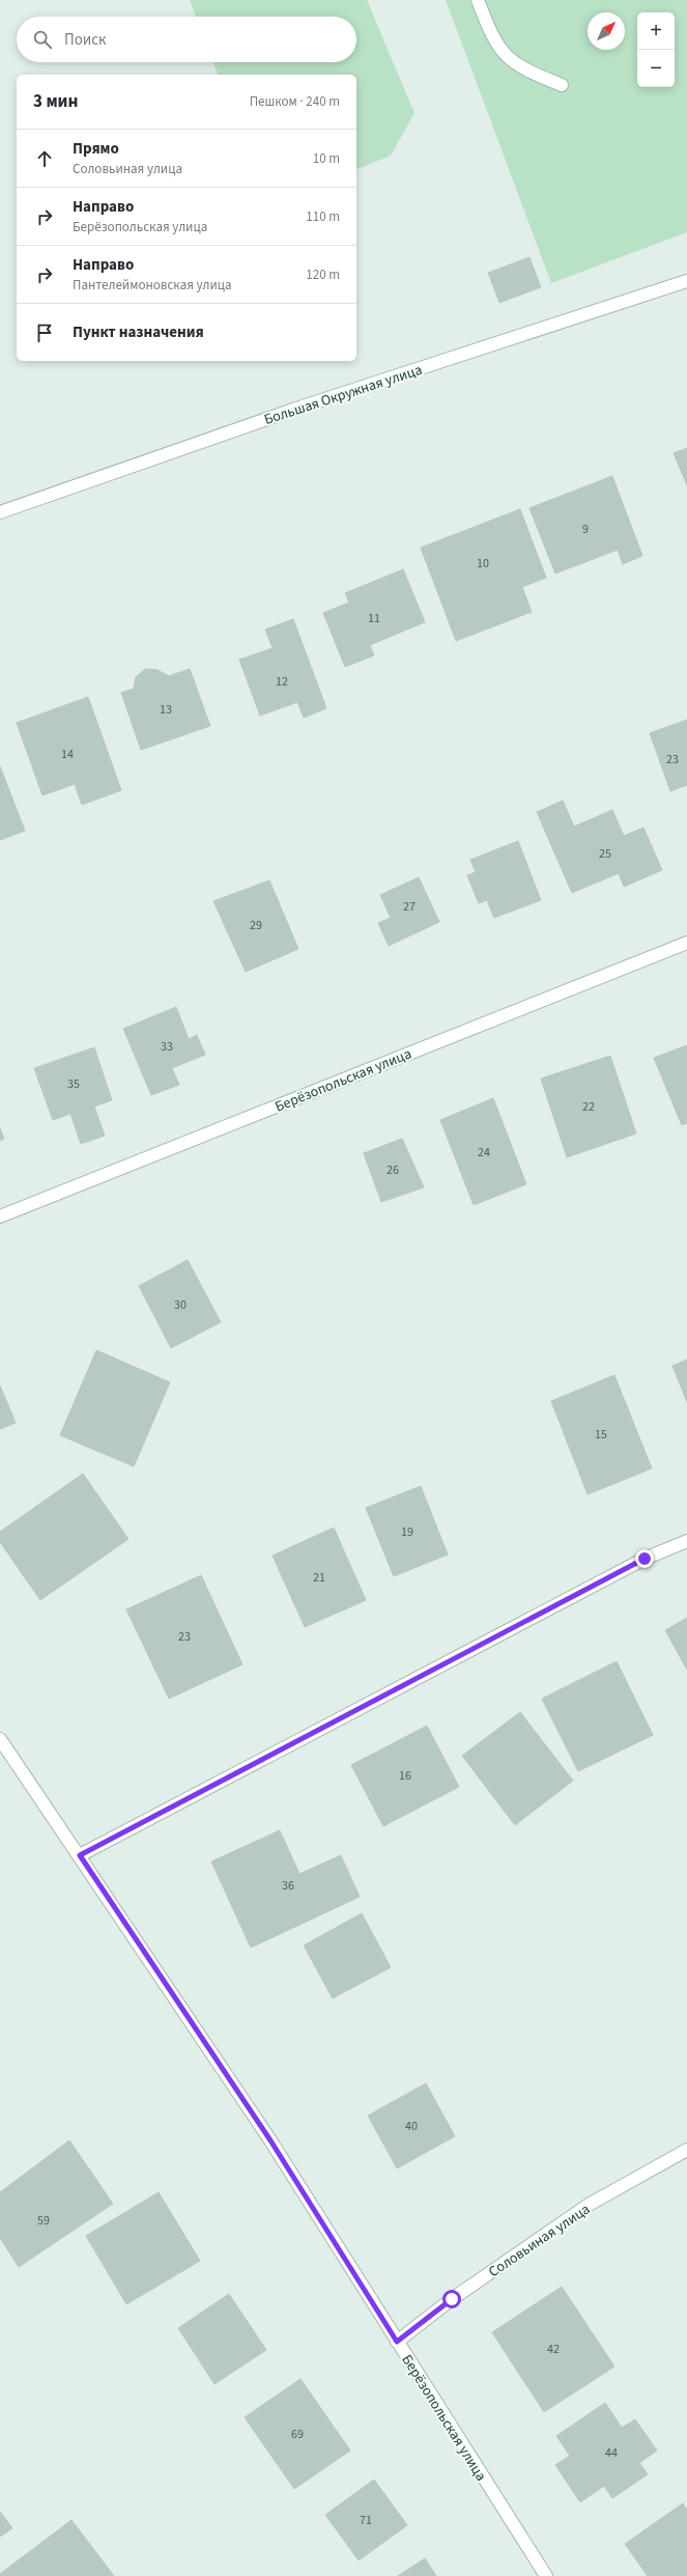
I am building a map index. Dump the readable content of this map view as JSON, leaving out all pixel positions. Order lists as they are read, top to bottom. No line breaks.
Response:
{"streets":{"street":["Большая Окружная улица","Берёзопольская улица","Соловьиная улица"]},"crossings":[["Берёзопольская улица","Соловьиная улица"]],"house_numbers":["9","10","11","12","13","14","23","25","27","29","33","35","22","24","26","30","15","19","21","23","16","36","40","59","42","69","44","71"],"north":"top right","page":{"map_buttons":["+","−"],"search":"Поиск","heading":["3 мин","Пешком · 240 m"],"list":[["Прямо","Соловьиная улица","10 m"],["Направо","Берёзопольская улица","110 m"],["Направо","Пантелеймоновская улица","120 m"],"Пункт назначения"]}}
